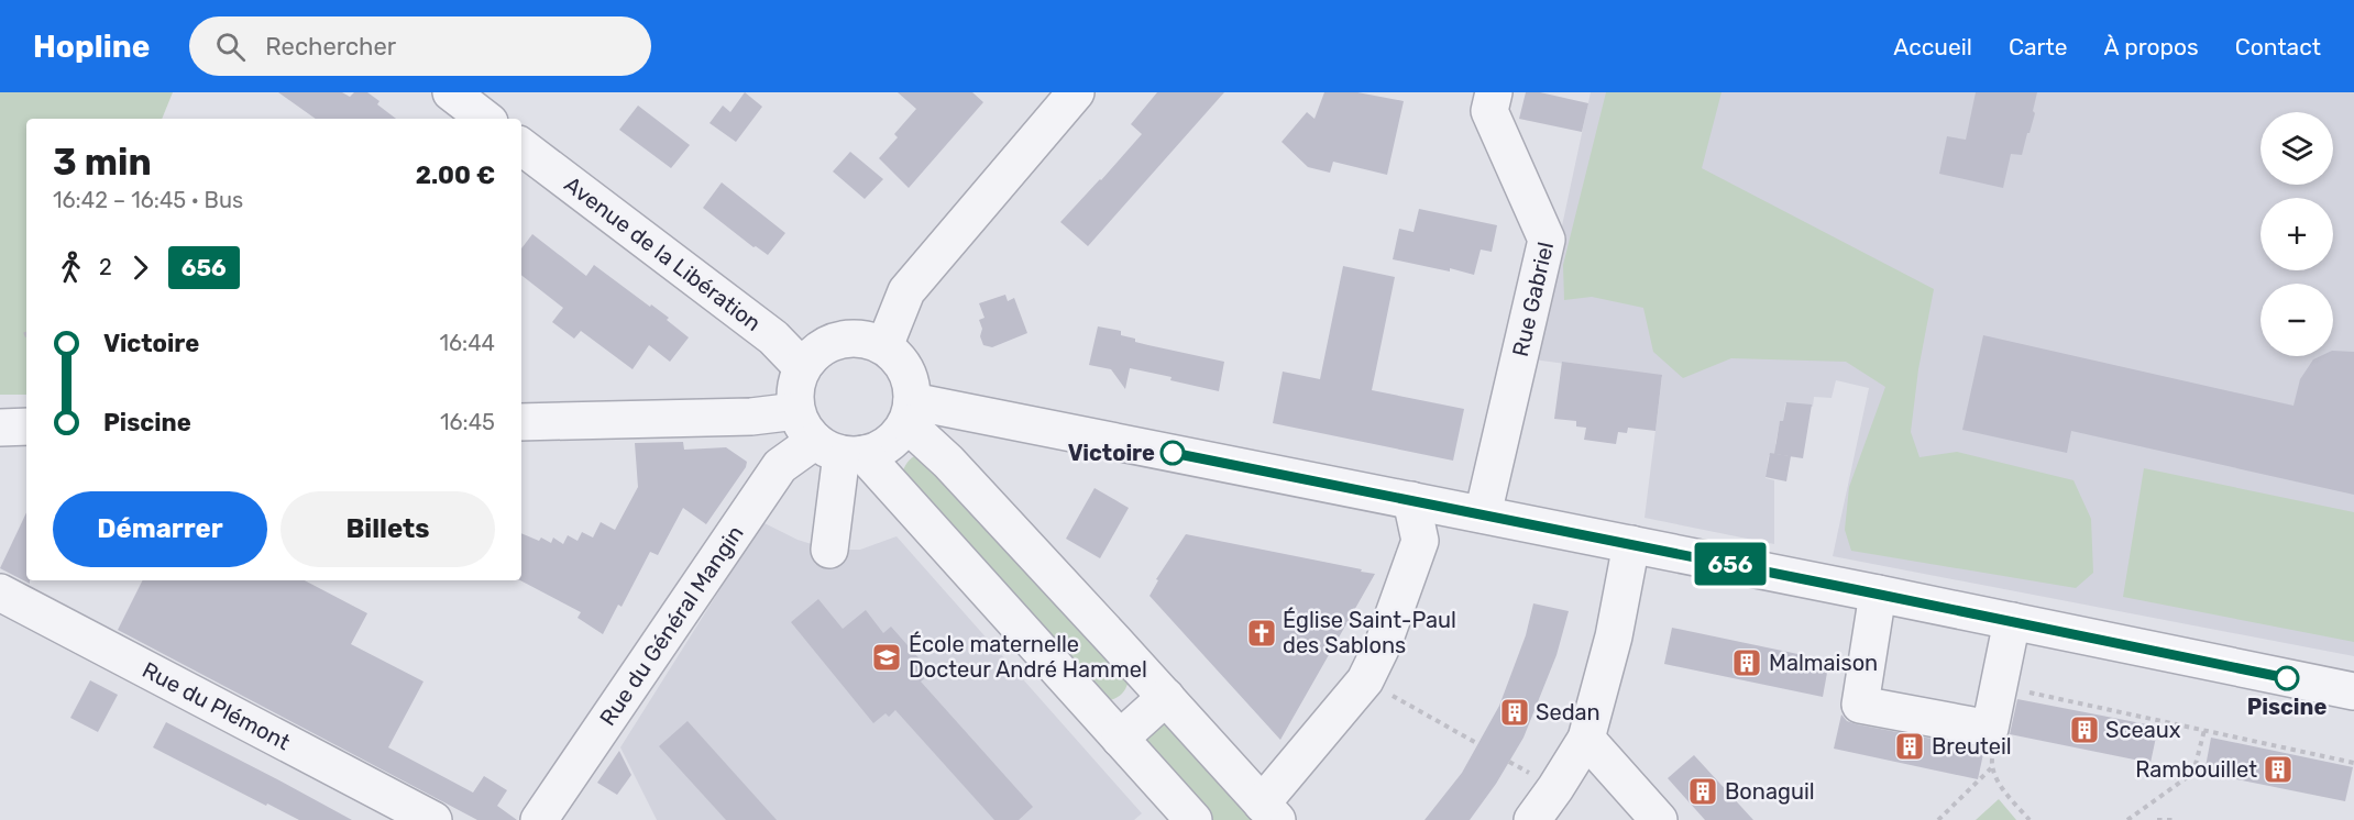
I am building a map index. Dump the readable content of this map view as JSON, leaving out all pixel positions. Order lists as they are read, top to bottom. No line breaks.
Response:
{"streets":{"street":["Avenue de la Libération","Rue Gabriel","Rue du Général Mangin","Rue du Plémont"]},"crossings":[["Avenue de la Libération","Rue du Général Mangin"]],"places":{"other":["Victoire","Piscine"],"church":["Église Saint-Paul des Sablons"],"school or university":["École maternelle Docteur André Hammel"],"building":["Malmaison","Sedan","Sceaux","Breuteil","Rambouillet","Bonaguil"]},"lines":["bus line 656"],"page":{"header":"Hopline","search":"Rechercher","nav":["Accueil","Carte","À propos","Contact"],"on_map":"656","map_buttons":["+","−"],"heading":["3 min","16:42 – 16:45 · Bus","2.00 €"],"legs":["2","656"],"list":[{"name":"Victoire","value":"16:44"},{"name":"Piscine","value":"16:45"}],"buttons":["Démarrer","Billets"]}}
